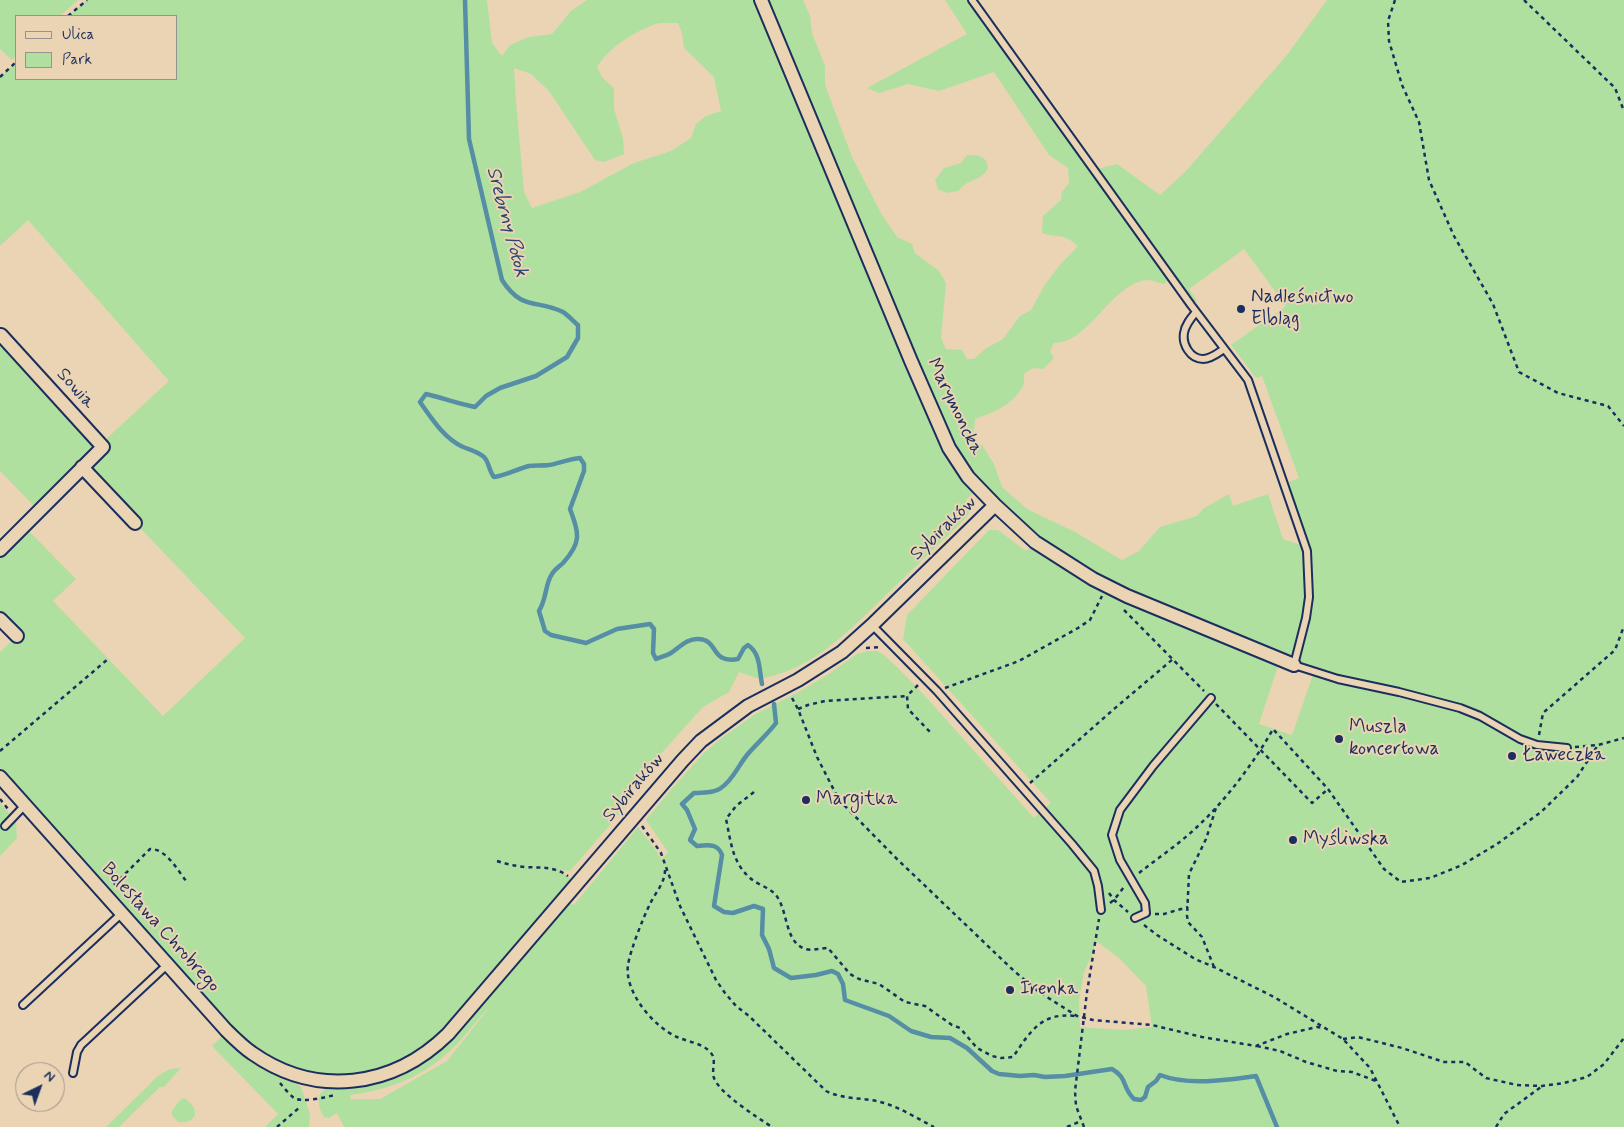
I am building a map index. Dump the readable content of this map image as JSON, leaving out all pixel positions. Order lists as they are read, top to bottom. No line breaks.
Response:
{"streets":{"street":["Sowia","Marymoncka","Sybiraków","Bolesława Chrobrego"]},"crossings":[["Marymoncka","Sybiraków"],["Sybiraków","Bolesława Chrobrego"]],"water":["Srebrny Potok"],"places":["Nadleśnictwo Elbląg","Muszla koncertowa","Ławeczka","Margitka","Myśliwska","Irenka"],"legend":["Ulica","Park"],"north":"top right"}
